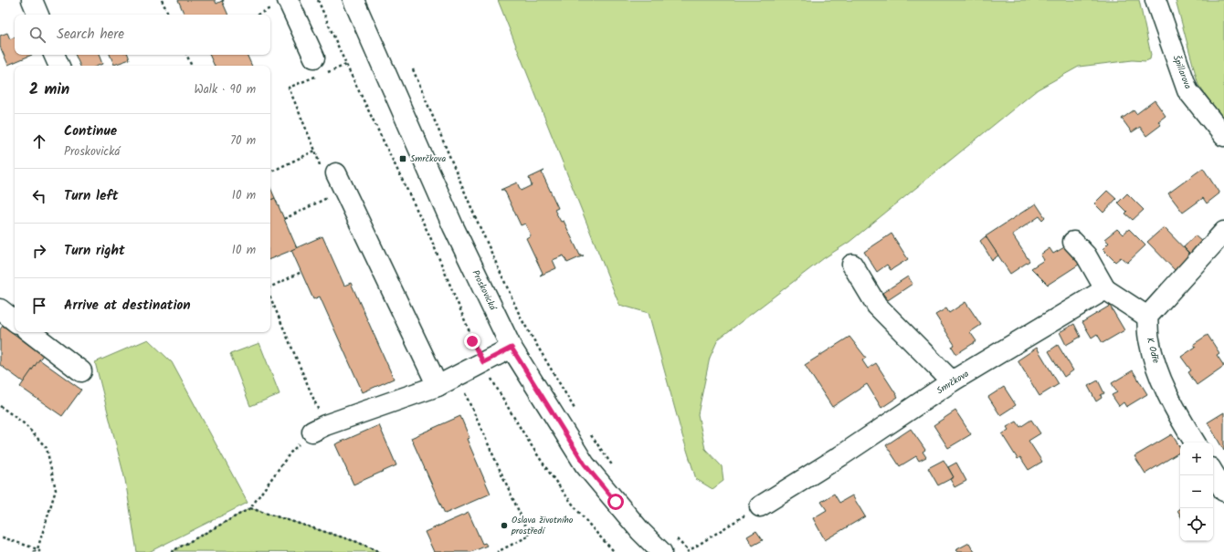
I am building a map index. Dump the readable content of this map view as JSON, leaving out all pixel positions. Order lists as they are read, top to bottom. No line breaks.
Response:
{"streets":{"street":["Špillarova","Proskovická","K Odře","Smrčkova"]},"places":{"transit":["Smrčkova"],"other":["Oslava životního prostředí"]},"page":{"search":"Search here","heading":["2 min","Walk · 90 m"],"list":[["Continue","Proskovická","70 m"],["Turn left","10 m"],["Turn right","10 m"],"Arrive at destination"],"map_buttons":["+","−"]}}
